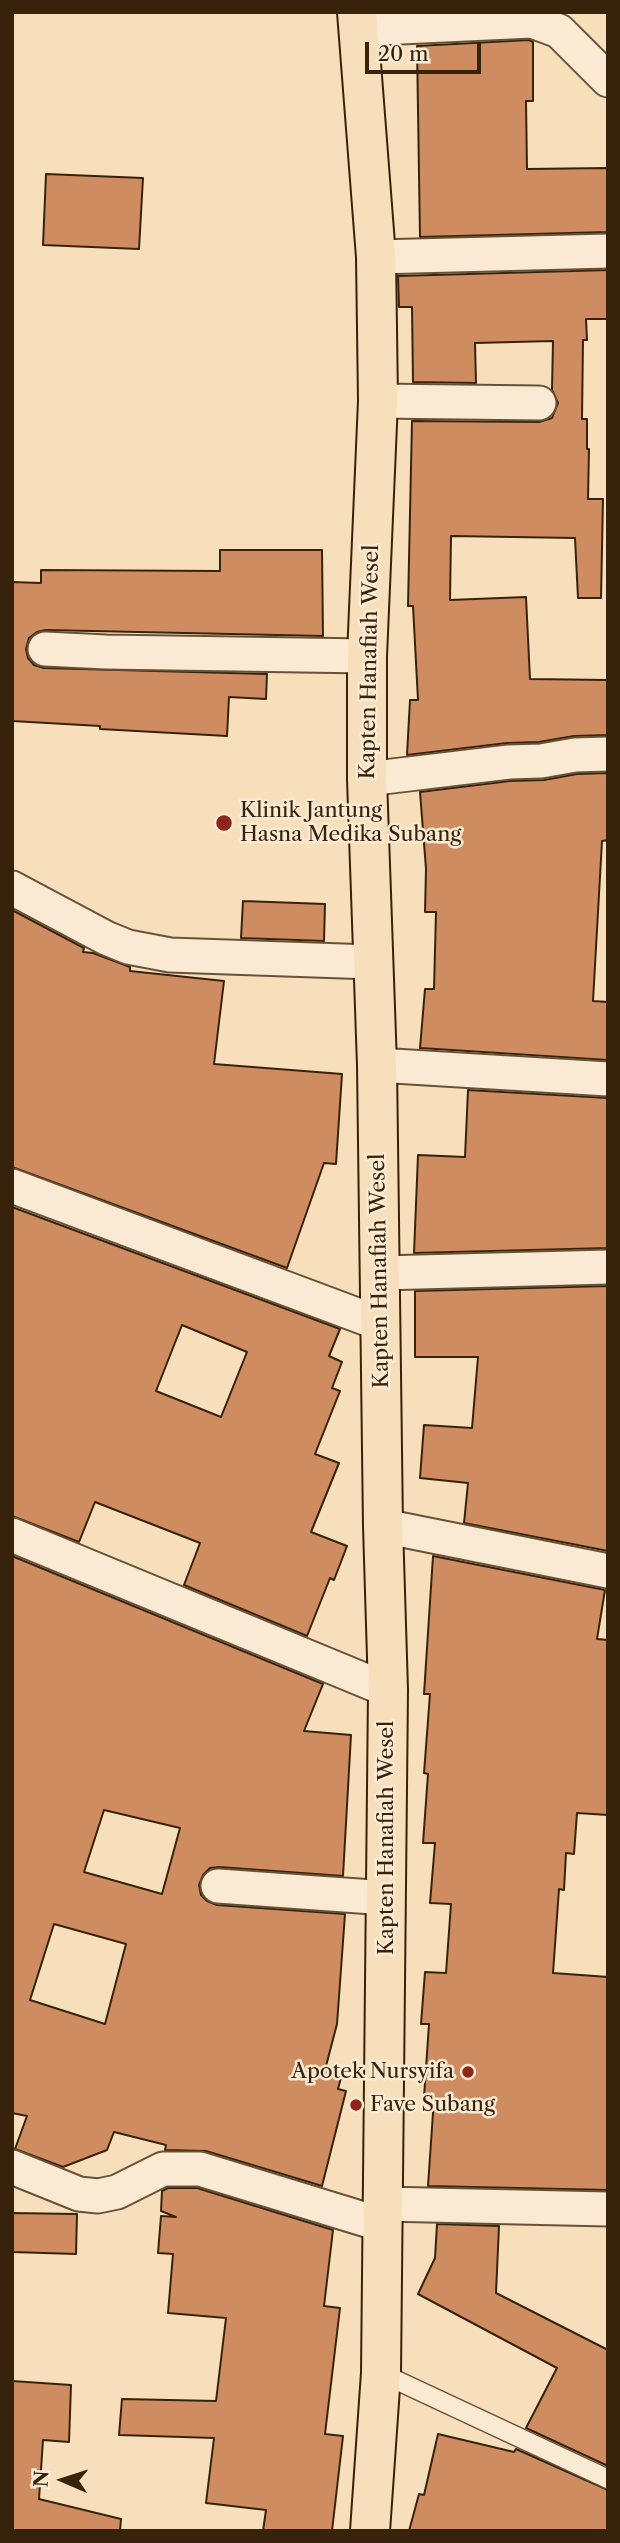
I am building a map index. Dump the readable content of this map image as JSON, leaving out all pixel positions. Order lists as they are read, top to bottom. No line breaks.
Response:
{"streets":{"main road":["Kapten Hanafiah Wesel"]},"places":["Klinik Jantung Hasna Medika Subang","Apotek Nursyifa","Fave Subang"],"scale_bar":"20 m","north":"left"}
